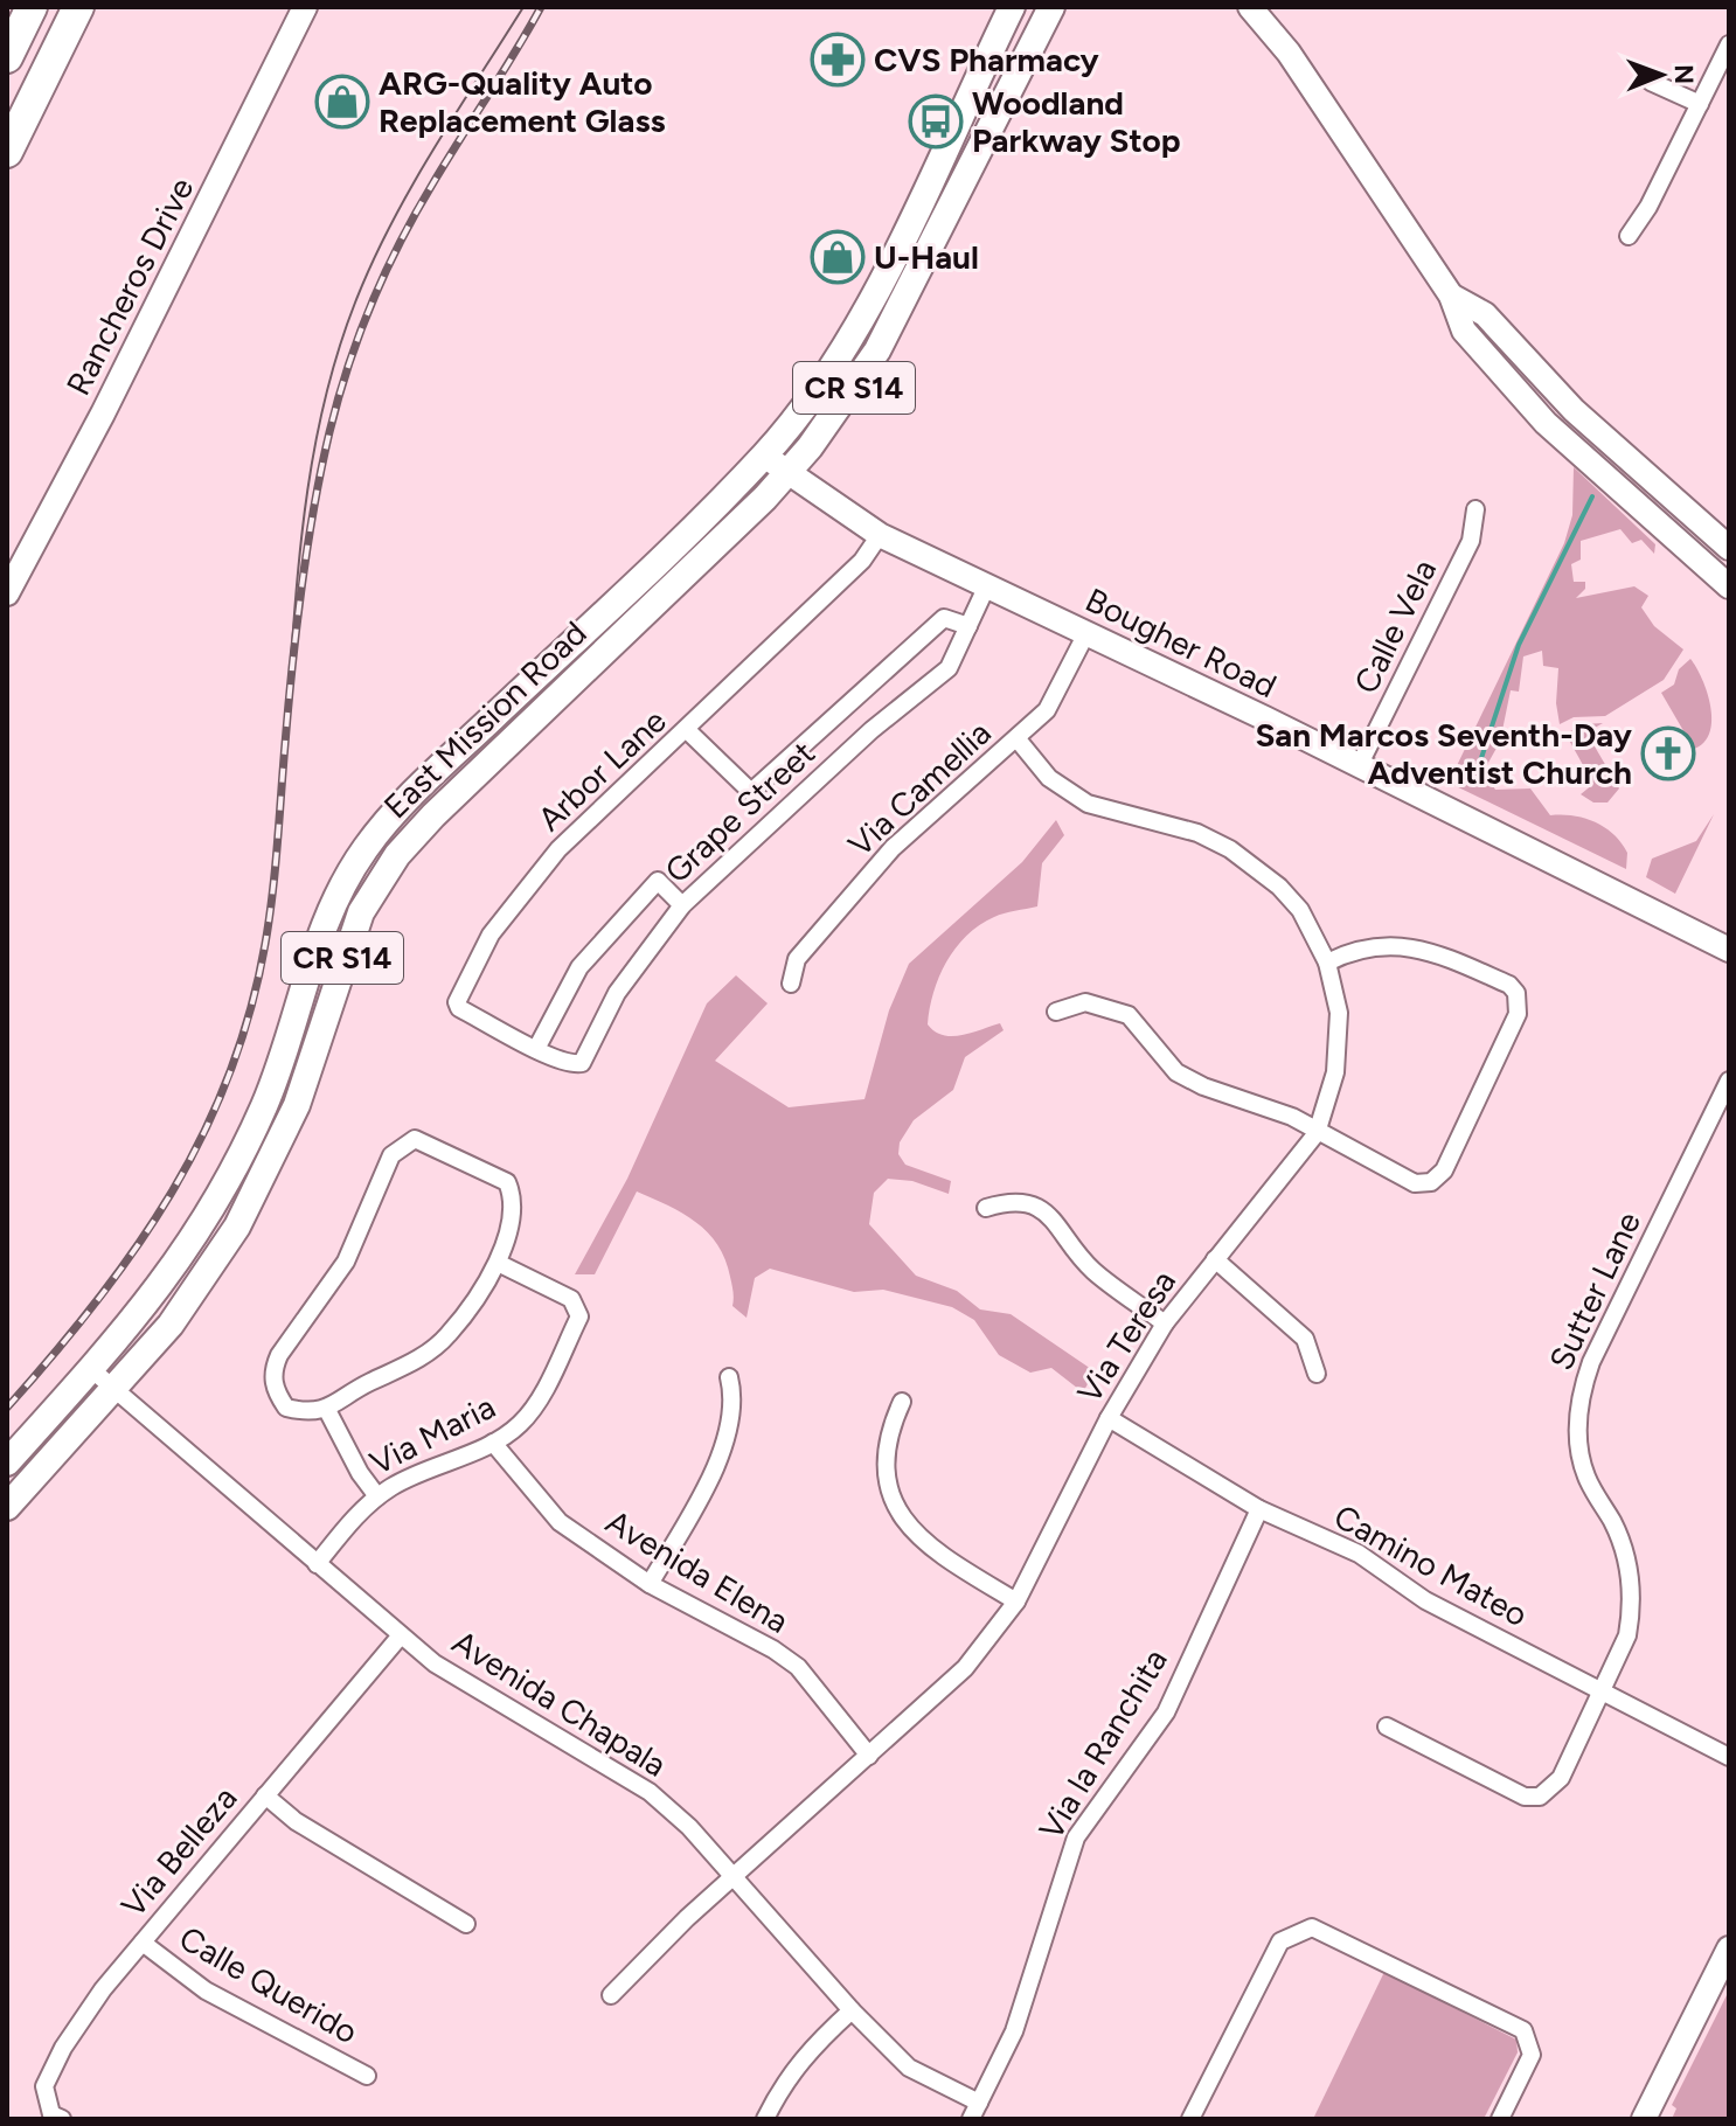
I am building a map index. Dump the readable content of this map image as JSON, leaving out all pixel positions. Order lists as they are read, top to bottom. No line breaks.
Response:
{"streets":{"main road":["CR S14","East Mission Road"],"street":["Rancheros Drive","Calle Vela","Bougher Road","Arbor Lane","Via Camellia","Grape Street","Sutter Lane","Via Teresa","Via Maria","Camino Mateo","Avenida Elena","Avenida Chapala","Via la Ranchita","Via Belleza","Calle Querido"]},"crossings":[["Calle Vela","Bougher Road"],["Bougher Road","East Mission Road"],["Bougher Road","Arbor Lane"],["Bougher Road","Via Camellia"],["Bougher Road","Grape Street"],["East Mission Road","Avenida Chapala"],["Arbor Lane","Grape Street"],["Via Camellia","Via Teresa"],["Sutter Lane","Camino Mateo"],["Via Teresa","Camino Mateo"],["Via Teresa","Avenida Elena"],["Via Teresa","Avenida Chapala"],["Via Maria","Avenida Elena"],["Via Maria","Avenida Chapala"],["Camino Mateo","Via la Ranchita"],["Avenida Chapala","Via la Ranchita"],["Avenida Chapala","Via Belleza"],["Via Belleza","Calle Querido"]],"places":{"pharmacy":["CVS Pharmacy"],"shop":["ARG-Quality Auto Replacement Glass","U-Haul"],"bus stop":["Woodland Parkway Stop"],"church":["San Marcos Seventh-Day Adventist Church"]},"north":"right"}
